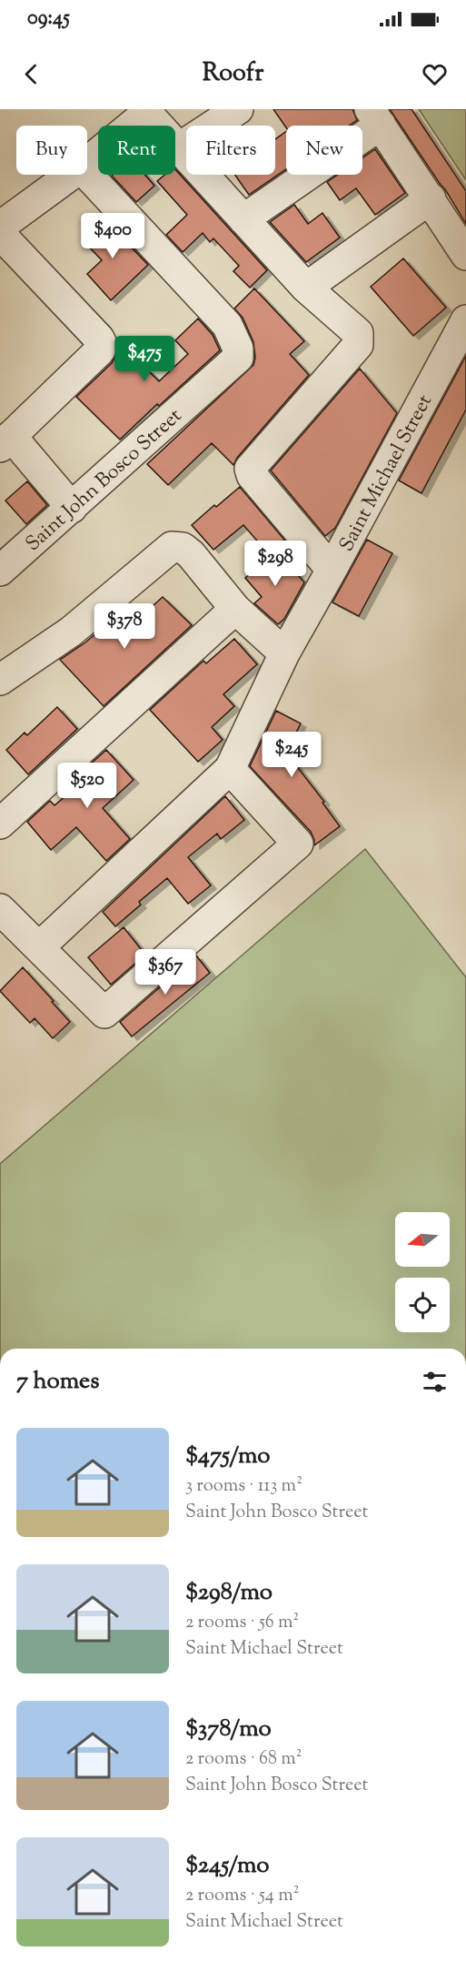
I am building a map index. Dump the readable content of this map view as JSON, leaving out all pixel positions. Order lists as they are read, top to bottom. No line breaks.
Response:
{"streets":{"street":["Saint Michael Street","Saint John Bosco Street"]},"north":"left","page":{"status":"09:45","header":"Roofr","chip":["Buy","Rent","Filters","New"],"price":["$400","$475","$298","$378","$245","$520","$367"],"heading":"7 homes","list":[{"name":"$475/mo","note":"3 rooms · 113 m² · Saint John Bosco Street"},{"name":"$298/mo","note":"2 rooms · 56 m² · Saint Michael Street"},{"name":"$378/mo","note":"2 rooms · 68 m² · Saint John Bosco Street"},{"name":"$245/mo","note":"2 rooms · 54 m² · Saint Michael Street"}]}}
